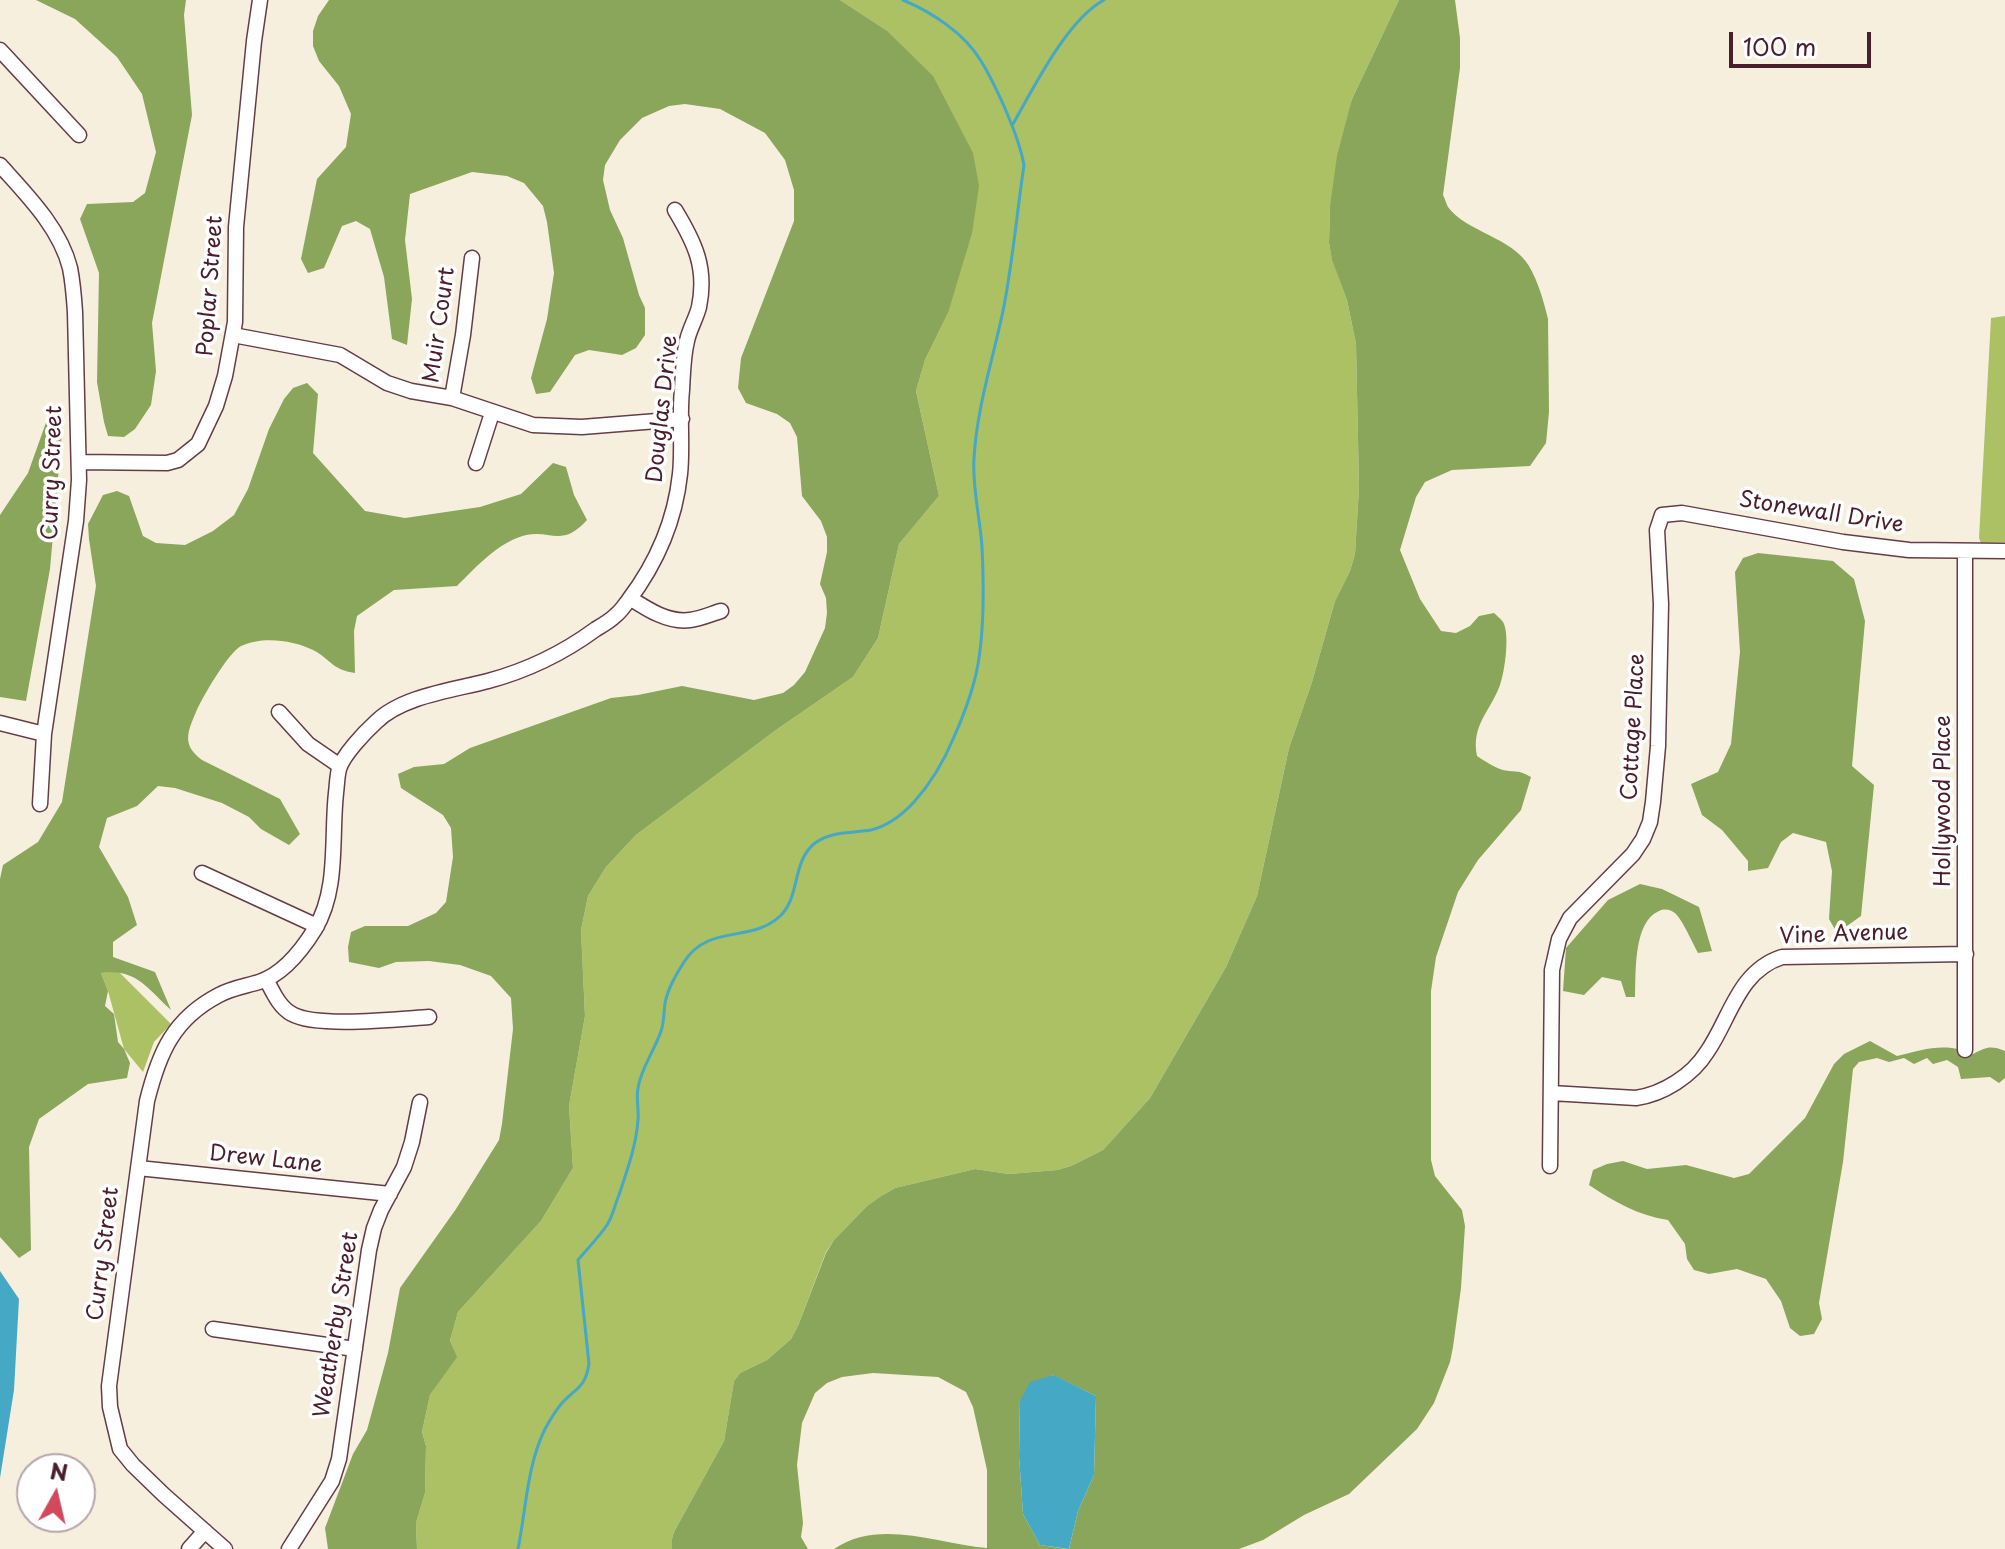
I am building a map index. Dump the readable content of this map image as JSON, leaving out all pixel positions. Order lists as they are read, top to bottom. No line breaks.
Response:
{"streets":{"street":["Poplar Street","Muir Court","Douglas Drive","Curry Street","Stonewall Drive","Cottage Place","Hollywood Place","Vine Avenue","Drew Lane","Weatherby Street"]},"crossings":[["Poplar Street","Curry Street"],["Douglas Drive","Curry Street"],["Curry Street","Drew Lane"],["Stonewall Drive","Cottage Place"],["Stonewall Drive","Hollywood Place"],["Cottage Place","Vine Avenue"],["Hollywood Place","Vine Avenue"],["Drew Lane","Weatherby Street"]],"scale_bar":"100 m","north":"top"}
